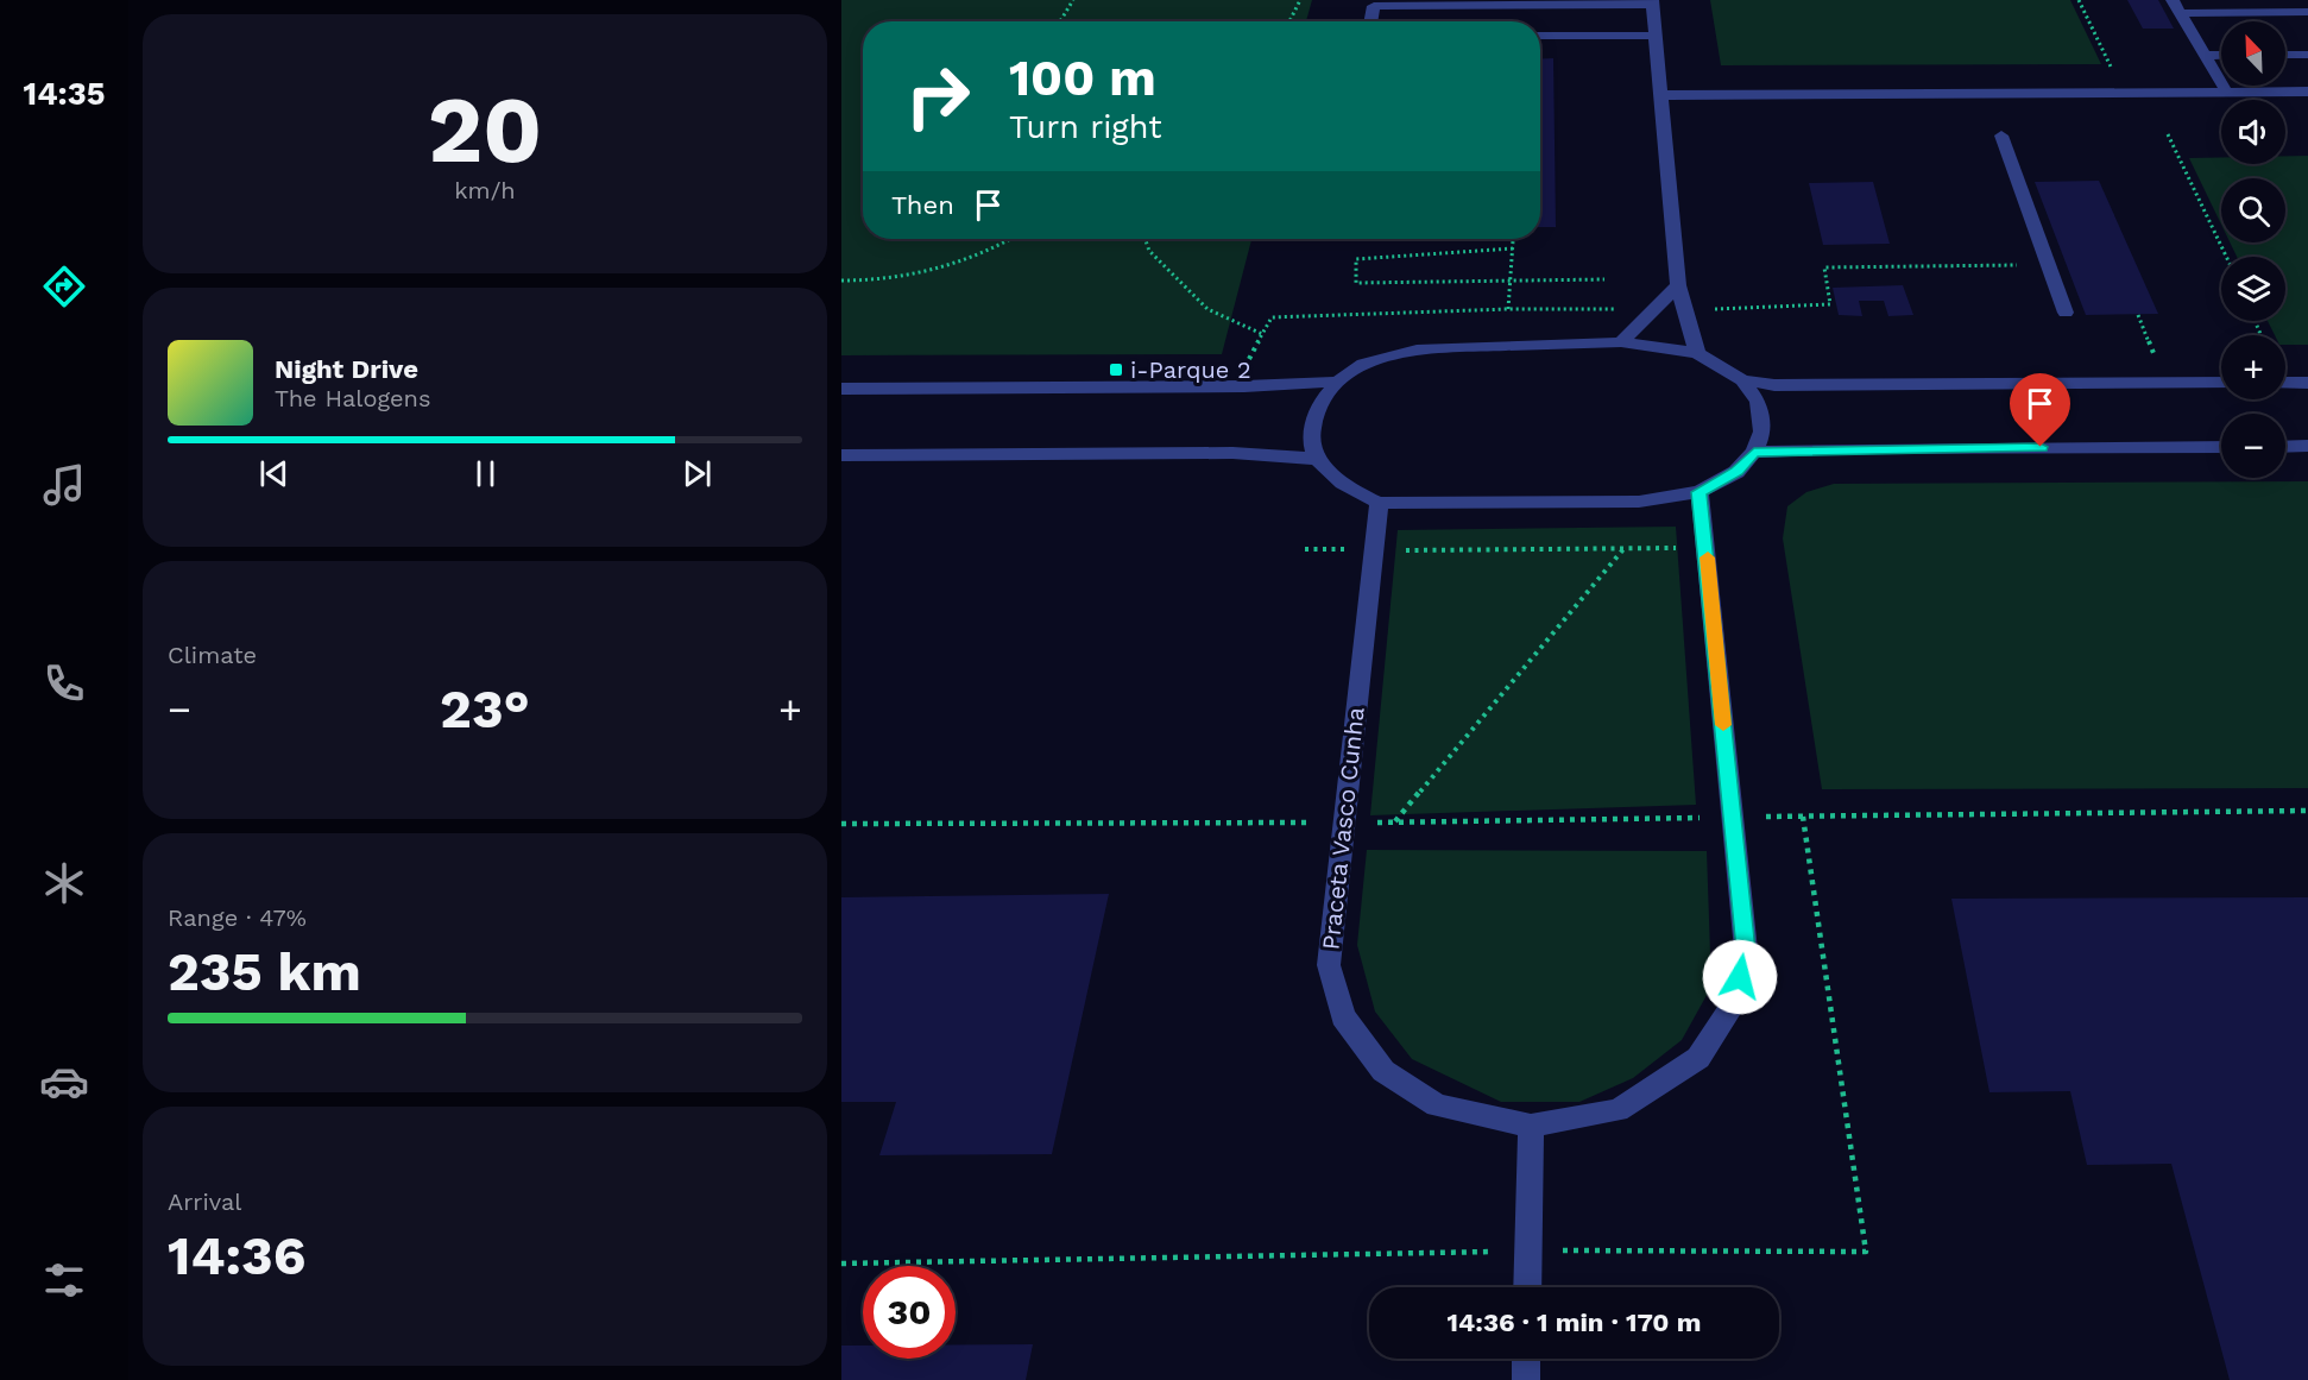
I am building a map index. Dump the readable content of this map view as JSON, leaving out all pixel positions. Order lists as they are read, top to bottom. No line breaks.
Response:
{"streets":{"street":["Praceta Vasco Cunha"]},"places":{"transit":["i-Parque 2"]},"north":"top left","page":{"tabs":"14:35","tile":[["20","km/h"],"Climate",["Range · 47%","235 km"],["Arrival","14:36"]],"map_buttons":["+","−"],"turn":["100 m","Turn right"],"then":"Then","song":["Night Drive","The Halogens"],"heat":["−","23°","+"],"limit":"30","trip":"14:36 · 1 min · 170 m"}}
